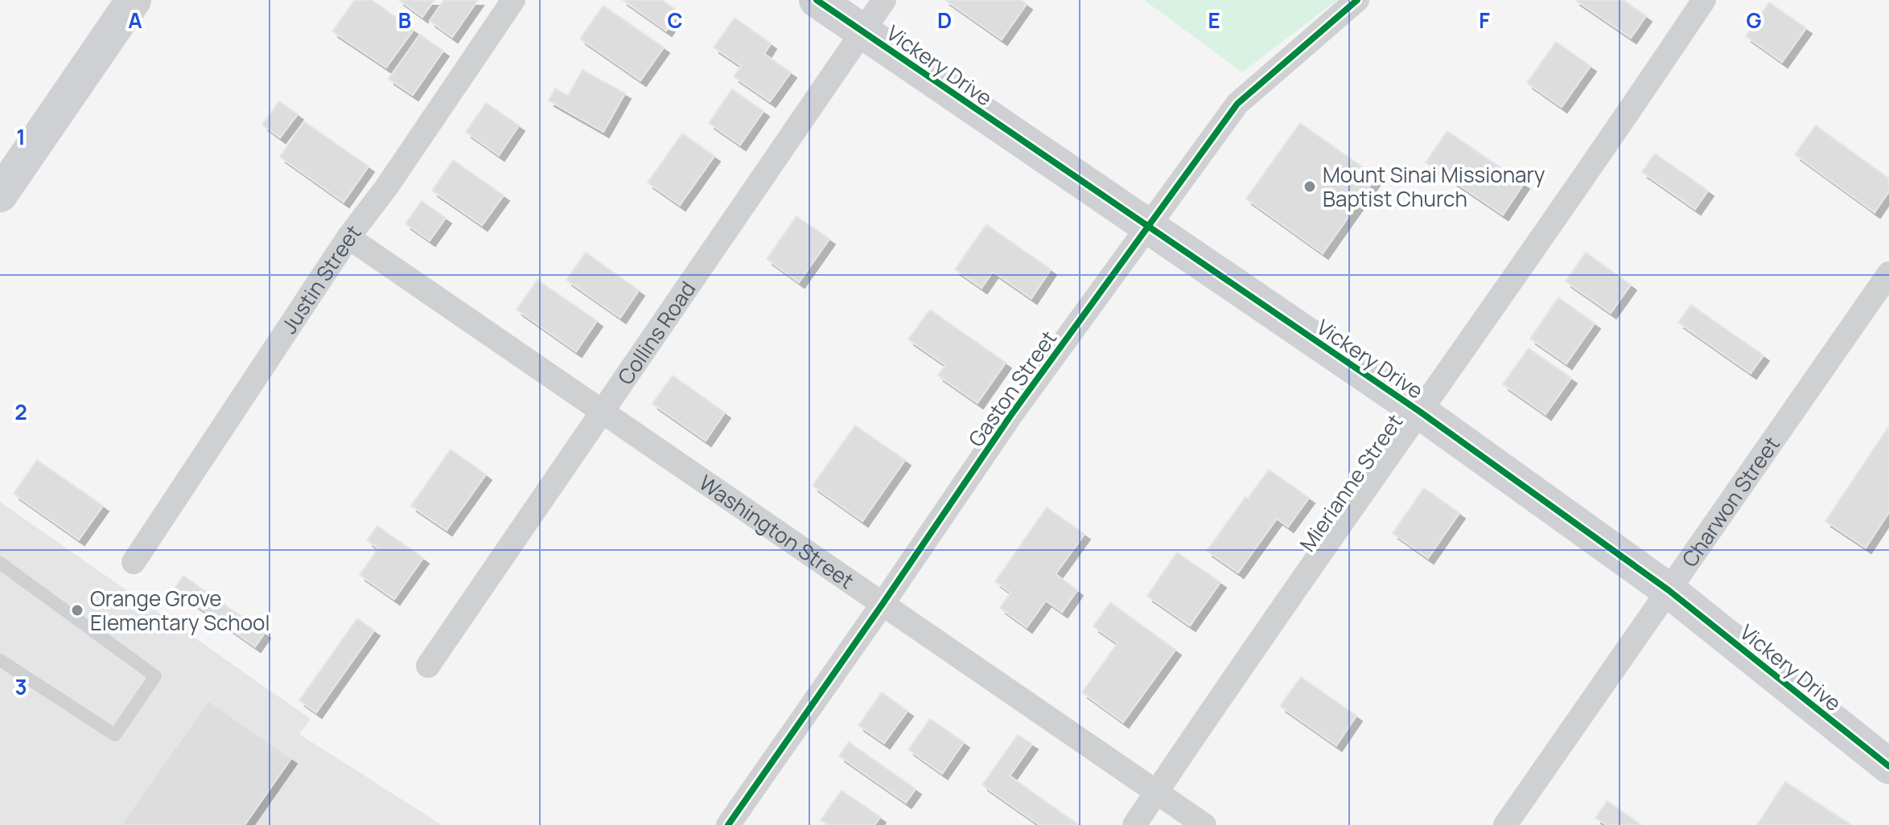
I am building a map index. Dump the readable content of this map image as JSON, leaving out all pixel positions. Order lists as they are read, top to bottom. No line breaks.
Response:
{"streets":{"street":["Vickery Drive","Justin Street","Collins Road","Gaston Street","Mierianne Street","Charwon Street","Washington Street"]},"crossings":[["Vickery Drive","Collins Road"],["Vickery Drive","Gaston Street"],["Vickery Drive","Mierianne Street"],["Vickery Drive","Charwon Street"],["Justin Street","Washington Street"],["Collins Road","Washington Street"],["Gaston Street","Washington Street"],["Mierianne Street","Washington Street"]],"places":["Mount Sinai Missionary Baptist Church","Orange Grove Elementary School"],"grid":{"columns":["A","B","C","D","E","F","G"],"rows":["1","2","3"]}}
